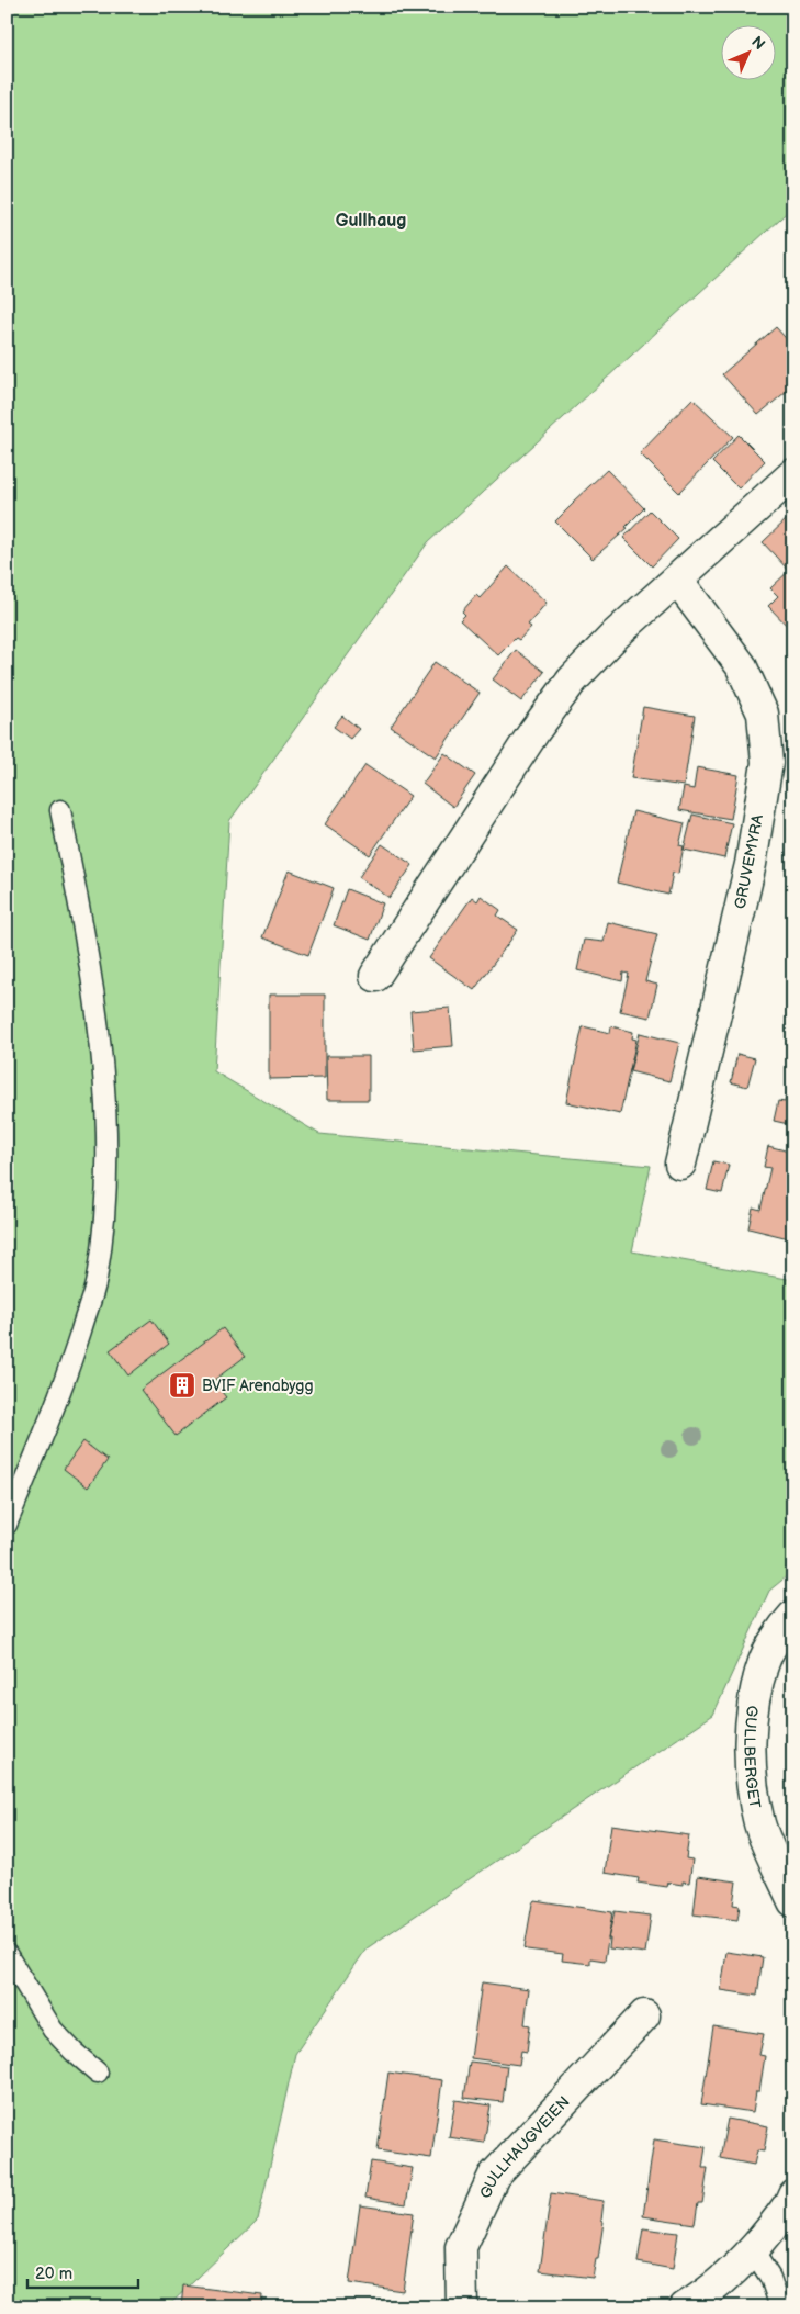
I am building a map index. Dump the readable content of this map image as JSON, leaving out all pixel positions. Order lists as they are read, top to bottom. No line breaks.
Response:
{"streets":{"street":["GRUVEMYRA","GULLBERGET","GULLHAUGVEIEN"]},"districts":["Gullhaug"],"places":{"building":["BVIF Arenabygg"]},"scale_bar":"20 m","north":"top right"}
